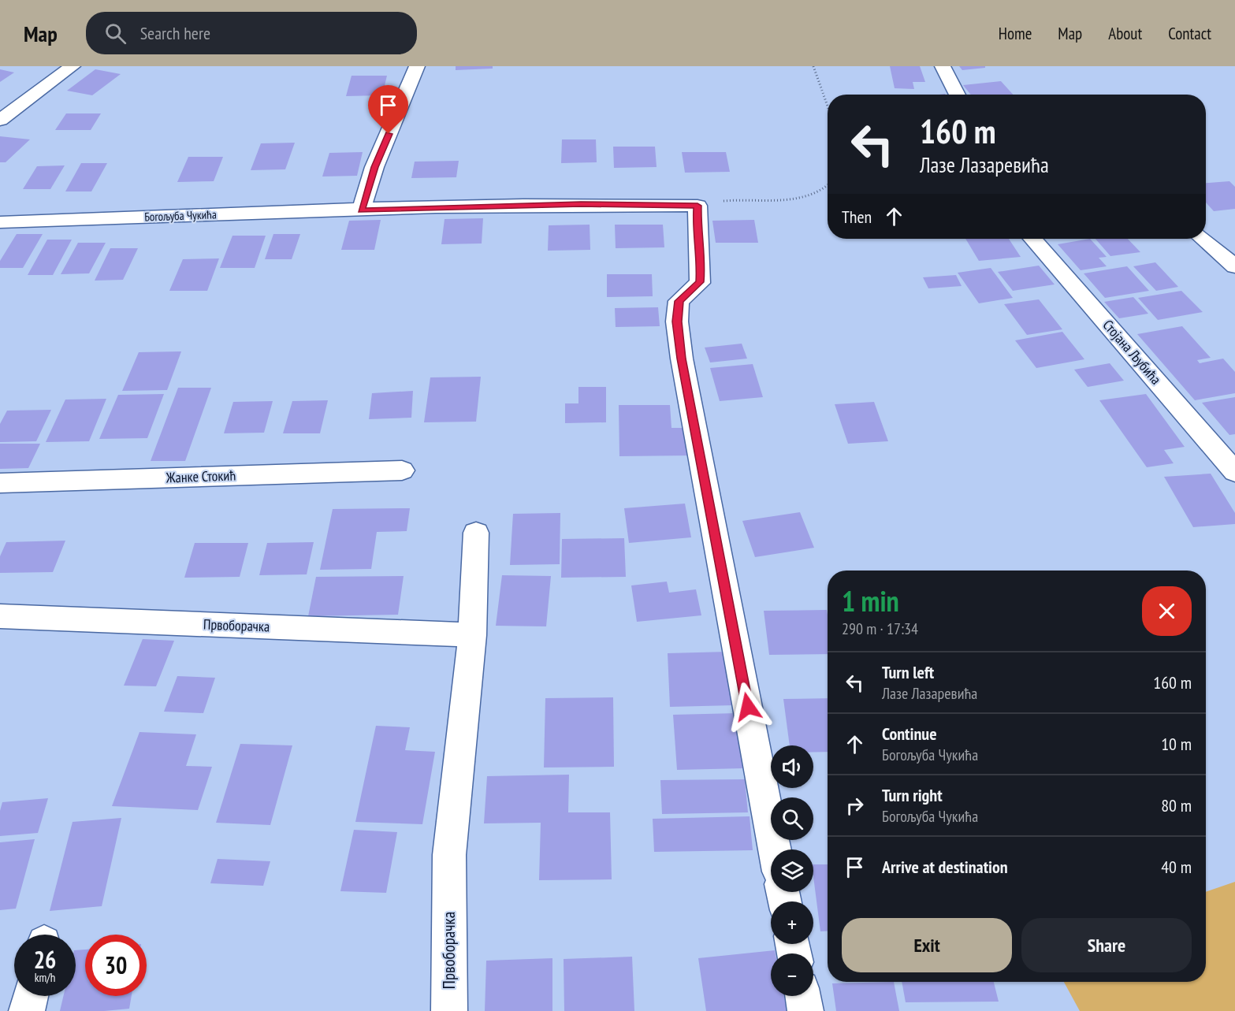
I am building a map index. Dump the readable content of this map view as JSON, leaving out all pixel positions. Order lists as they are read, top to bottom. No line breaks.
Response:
{"streets":{"street":["Богољуба Чукића","Стојана Љубића","Жанке Стокић","Првоборачка"]},"page":{"header":"Map","search":"Search here","nav":["Home","Map","About","Contact"],"turn":["160 m","Лазе Лазаревића"],"then":"Then","heading":["1 min","290 m · 17:34"],"list":[{"name":"Turn left","note":"Лазе Лазаревића","value":"160 m"},{"name":"Continue","note":"Богољуба Чукића","value":"10 m"},{"name":"Turn right","note":"Богољуба Чукића","value":"80 m"},{"name":"Arrive at destination","value":"40 m"}],"map_buttons":["+","−"],"buttons":["Exit","Share"],"speed":"26 km/h","limit":"30"}}
